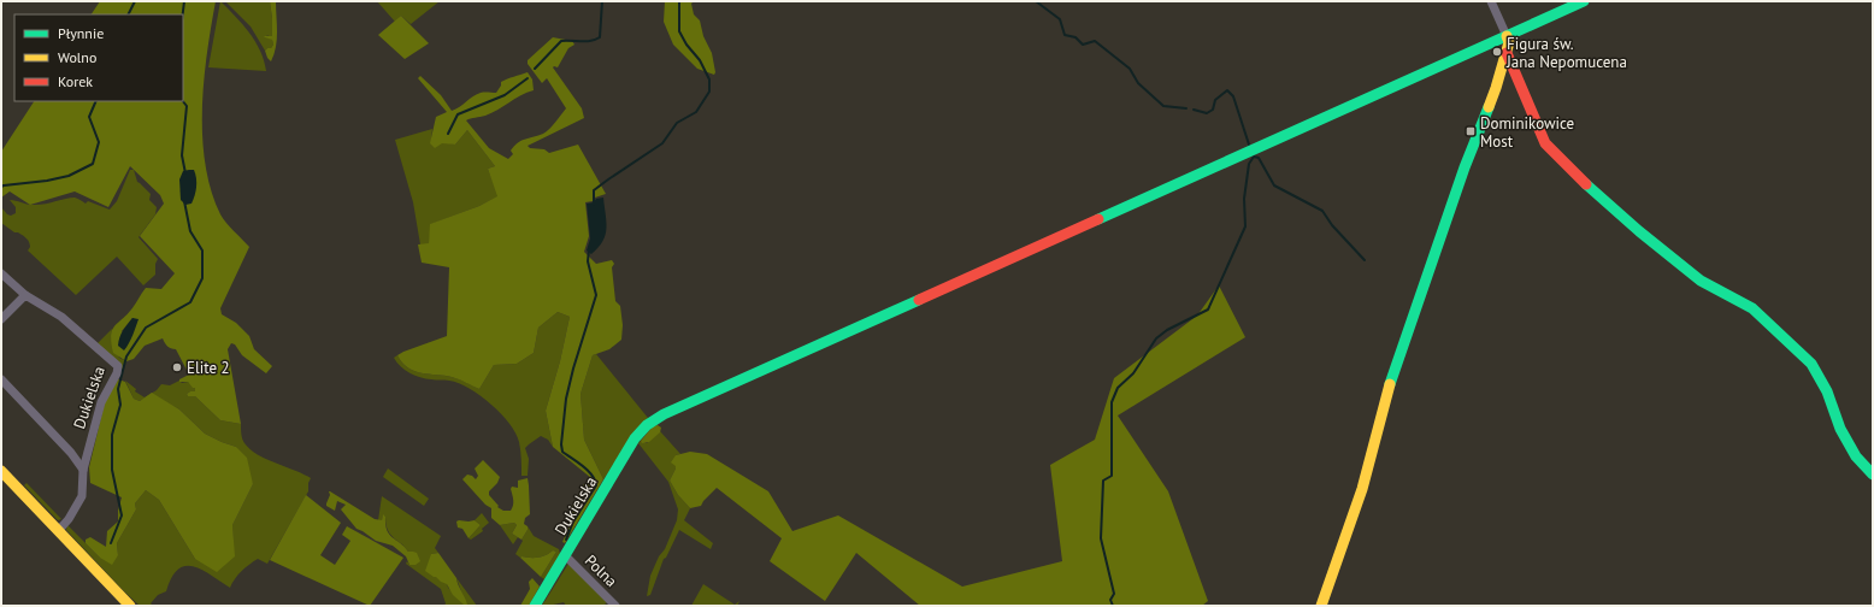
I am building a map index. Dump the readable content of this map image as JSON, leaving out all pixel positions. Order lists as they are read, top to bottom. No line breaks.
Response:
{"streets":{"main road":["Dukielska"],"street":["Polna"]},"crossings":[["Dukielska","Polna"]],"places":{"other":["Figura św. Jana Nepomucena","Elite 2"],"transit":["Dominikowice Most"]},"legend":["Płynnie","Wolno","Korek"]}
